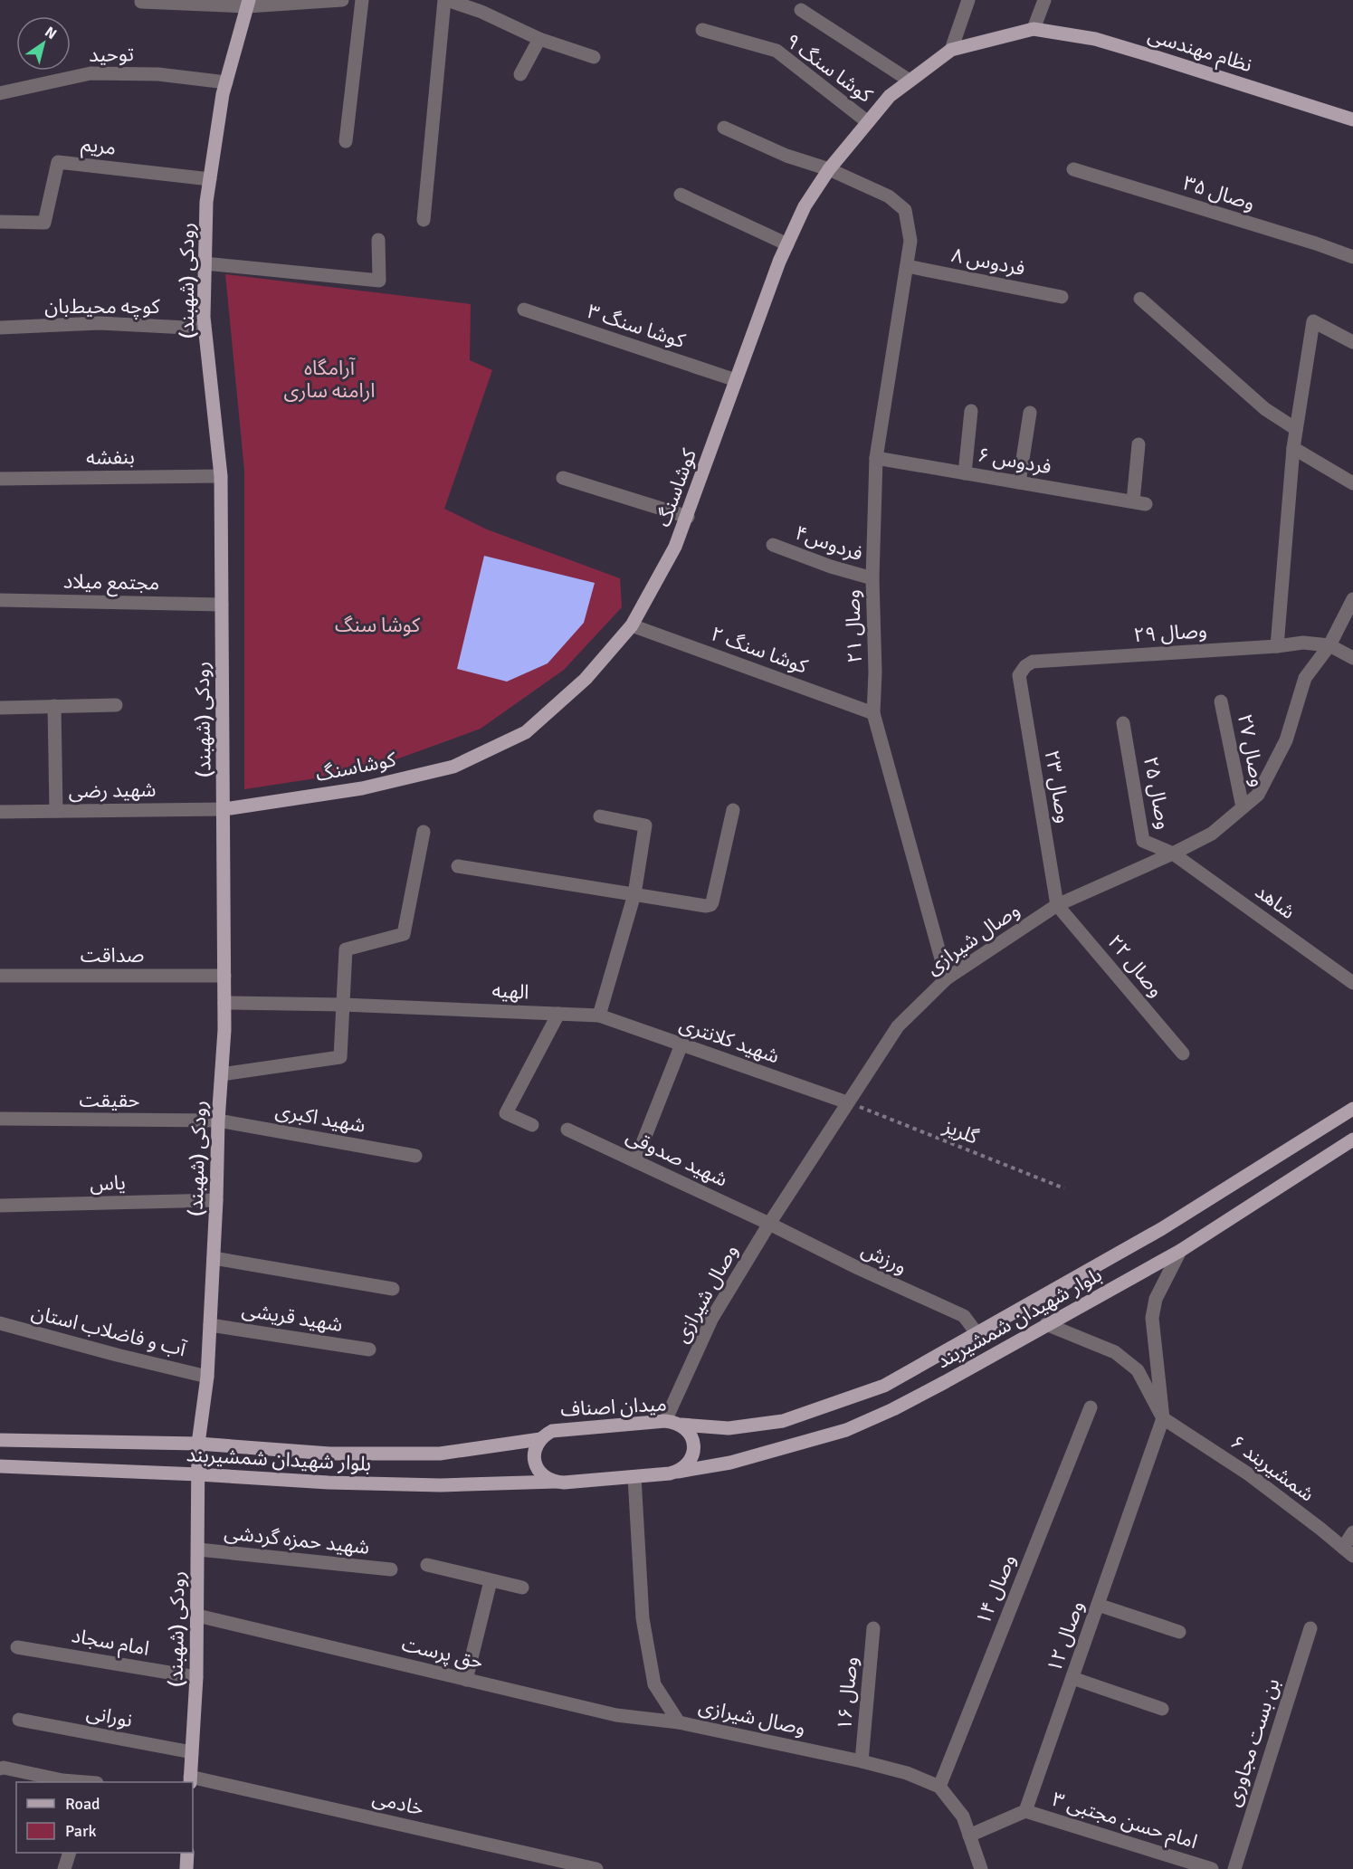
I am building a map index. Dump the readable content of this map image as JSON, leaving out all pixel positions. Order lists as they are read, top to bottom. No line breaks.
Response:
{"streets":{"main road":["نظام مهندسی","رودکی (شهبند)","کوشاسنگ","بلوار شهیدان شمشیربند","میدان اصناف"],"street":["توحید","کوشا سنگ ۹","مریم","وصال ۳۵","فردوس ۸","کوچه محیط‌بان","کوشا سنگ ۳","بنفشه","فردوس ۶","فردوس۴","مجتمع میلاد","وصال ۲۱","وصال ۲۹","کوشا سنگ ۲","وصال ۲۷","وصال ۲۳","شهید رضی","وصال ۲۵","شاهد","وصال شیرازی","صداقت","وصال ۲۲","الهیه","شهید کلانتری","حقیقت","شهید اکبری","شهید صدوقی","یاس","ورزش","شهید قریشی","آب و فاضلاب استان","شمشیربند ۶","شهید حمزه گردشی","وصال ۱۴","وصال ۱۲","امام سجاد","حق پرست","وصال ۱۶","نورانی","بن بست مجاوری","خادمی","امام حسن مجتبی ۳"],"path":["گلریز"]},"crossings":[["نظام مهندسی","کوشاسنگ"],["توحید","رودکی (شهبند)"],["کوشا سنگ ۹","کوشاسنگ"],["مریم","رودکی (شهبند)"],["فردوس ۸","وصال ۲۱"],["رودکی (شهبند)","کوچه محیط‌بان"],["رودکی (شهبند)","بنفشه"],["رودکی (شهبند)","کوشاسنگ"],["رودکی (شهبند)","مجتمع میلاد"],["رودکی (شهبند)","شهید رضی"],["رودکی (شهبند)","صداقت"],["رودکی (شهبند)","الهیه"],["رودکی (شهبند)","حقیقت"],["رودکی (شهبند)","شهید اکبری"],["رودکی (شهبند)","یاس"],["رودکی (شهبند)","شهید قریشی"],["رودکی (شهبند)","بلوار شهیدان شمشیربند"],["رودکی (شهبند)","آب و فاضلاب استان"],["رودکی (شهبند)","شهید حمزه گردشی"],["رودکی (شهبند)","امام سجاد"],["رودکی (شهبند)","حق پرست"],["رودکی (شهبند)","نورانی"],["رودکی (شهبند)","خادمی"],["کوشا سنگ ۳","کوشاسنگ"],["فردوس ۶","وصال ۲۱"],["کوشاسنگ","وصال ۲۱"],["کوشاسنگ","کوشا سنگ ۲"],["کوشاسنگ","شهید رضی"],["فردوس۴","وصال ۲۱"],["وصال ۲۱","کوشا سنگ ۲"],["وصال ۲۱","وصال شیرازی"],["وصال ۲۹","وصال ۲۳"],["وصال ۲۹","وصال شیرازی"],["وصال ۲۷","وصال شیرازی"],["وصال ۲۳","وصال شیرازی"],["وصال ۲۳","وصال ۲۲"],["وصال ۲۵","شاهد"],["وصال ۲۵","وصال شیرازی"],["شاهد","وصال شیرازی"],["وصال شیرازی","وصال ۲۲"],["وصال شیرازی","شهید کلانتری"],["وصال شیرازی","گلریز"],["وصال شیرازی","شهید صدوقی"],["وصال شیرازی","ورزش"],["وصال شیرازی","میدان اصناف"],["وصال شیرازی","وصال ۱۴"],["وصال شیرازی","حق پرست"],["وصال شیرازی","وصال ۱۶"],["الهیه","شهید کلانتری"],["شهید کلانتری","گلریز"],["حقیقت","شهید اکبری"],["شهید صدوقی","ورزش"],["ورزش","بلوار شهیدان شمشیربند"],["بلوار شهیدان شمشیربند","میدان اصناف"],["بلوار شهیدان شمشیربند","شمشیربند ۶"],["شمشیربند ۶","وصال ۱۲"],["وصال ۱۲","امام حسن مجتبی ۳"]],"parks":["آرامگاه ارامنه ساری","کوشا سنگ"],"legend":["Road","Park"],"north":"top right"}
